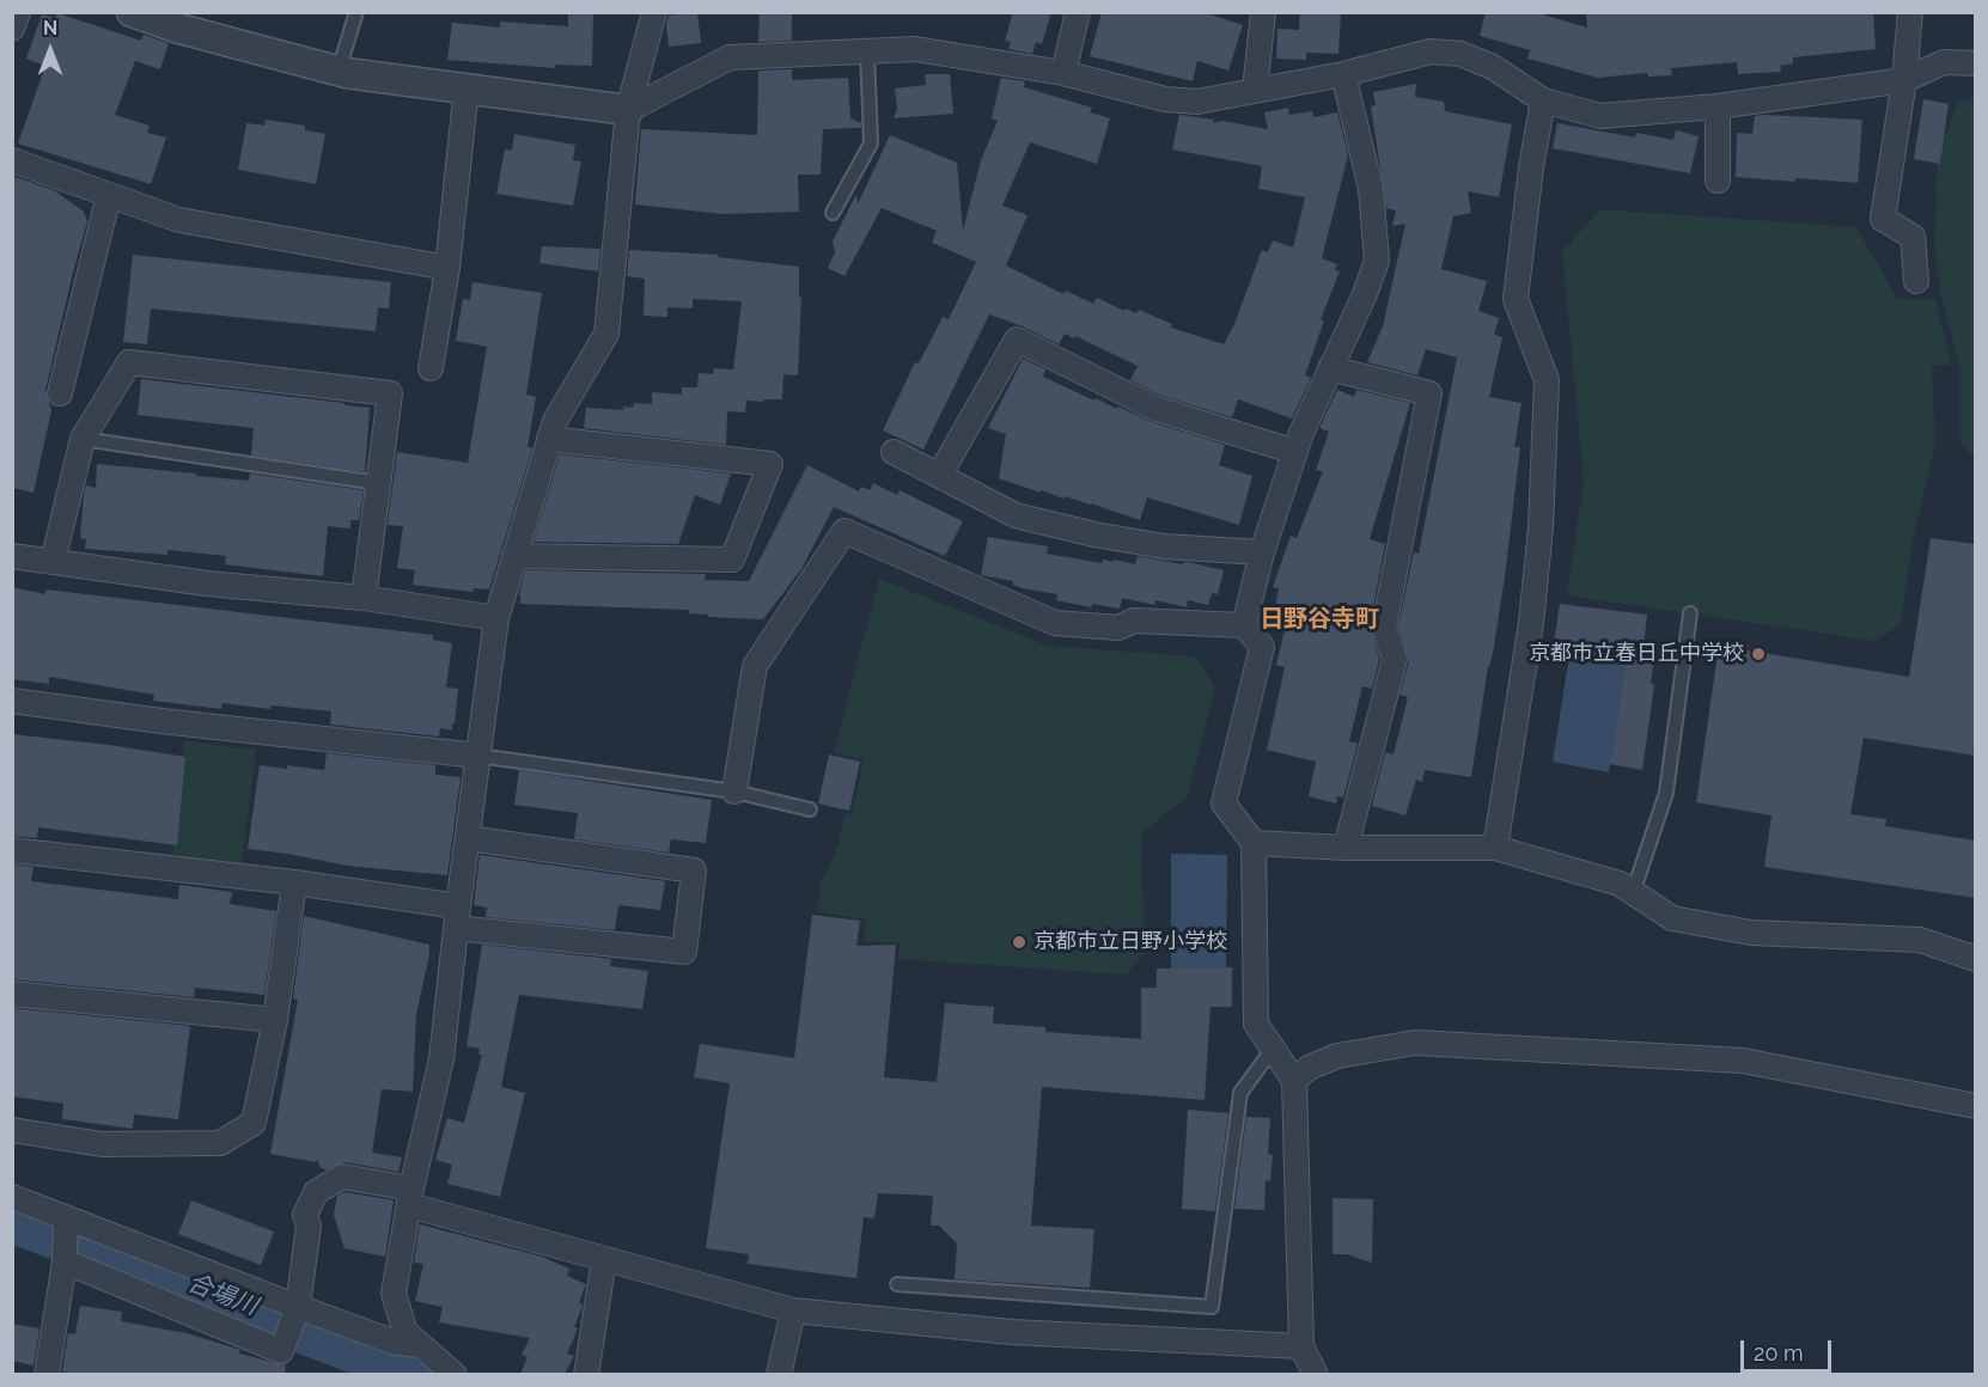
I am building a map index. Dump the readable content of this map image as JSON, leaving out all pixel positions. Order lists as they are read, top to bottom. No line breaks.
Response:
{"districts":["日野谷寺町"],"water":["合場川"],"places":["京都市立春日丘中学校","京都市立日野小学校"],"scale_bar":"20 m","north":"top"}
